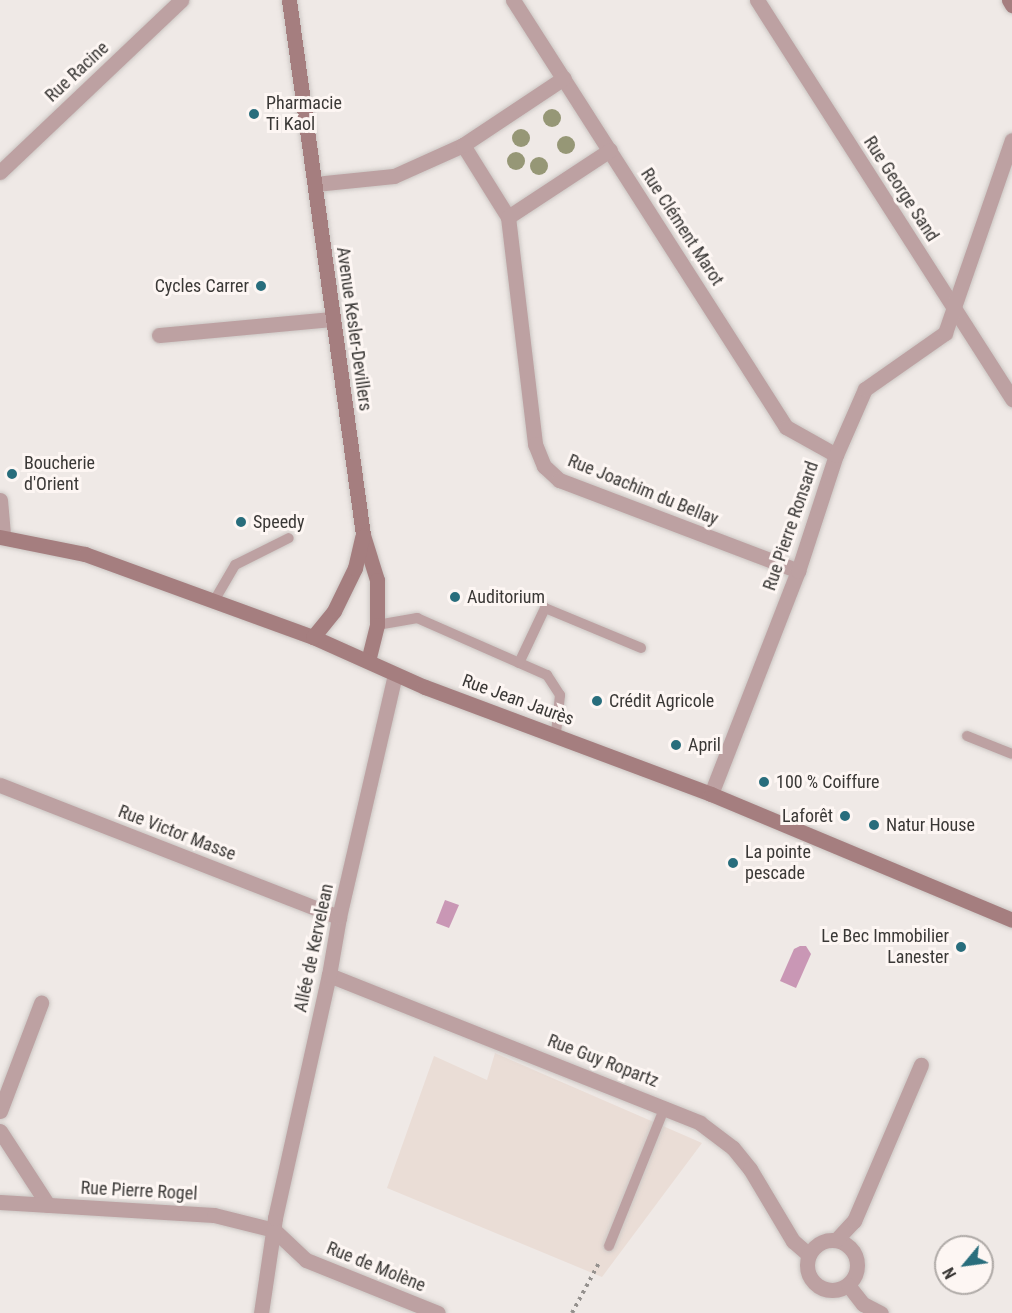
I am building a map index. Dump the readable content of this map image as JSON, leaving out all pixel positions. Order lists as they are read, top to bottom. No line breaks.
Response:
{"streets":{"main road":["Avenue Kesler-Devillers","Rue Jean Jaurès"],"street":["Rue Racine","Rue George Sand","Rue Clément Marot","Rue Joachim du Bellay","Rue Pierre Ronsard","Rue Victor Masse","Allée de Kervelean","Rue Guy Ropartz","Rue Pierre Rogel","Rue de Molène"]},"crossings":[["Rue George Sand","Rue Pierre Ronsard"],["Rue Clément Marot","Rue Pierre Ronsard"],["Avenue Kesler-Devillers","Rue Jean Jaurès"],["Rue Joachim du Bellay","Rue Pierre Ronsard"],["Rue Pierre Ronsard","Rue Jean Jaurès"],["Rue Jean Jaurès","Allée de Kervelean"],["Rue Victor Masse","Allée de Kervelean"],["Allée de Kervelean","Rue Guy Ropartz"],["Allée de Kervelean","Rue Pierre Rogel"],["Allée de Kervelean","Rue de Molène"],["Rue Pierre Rogel","Rue de Molène"]],"places":["Pharmacie Ti Kaol","Cycles Carrer","Boucherie d'Orient","Speedy","Auditorium","Crédit Agricole","April","100 % Coiffure","Laforêt","Natur House","La pointe pescade","Le Bec Immobilier Lanester"],"north":"bottom left"}
